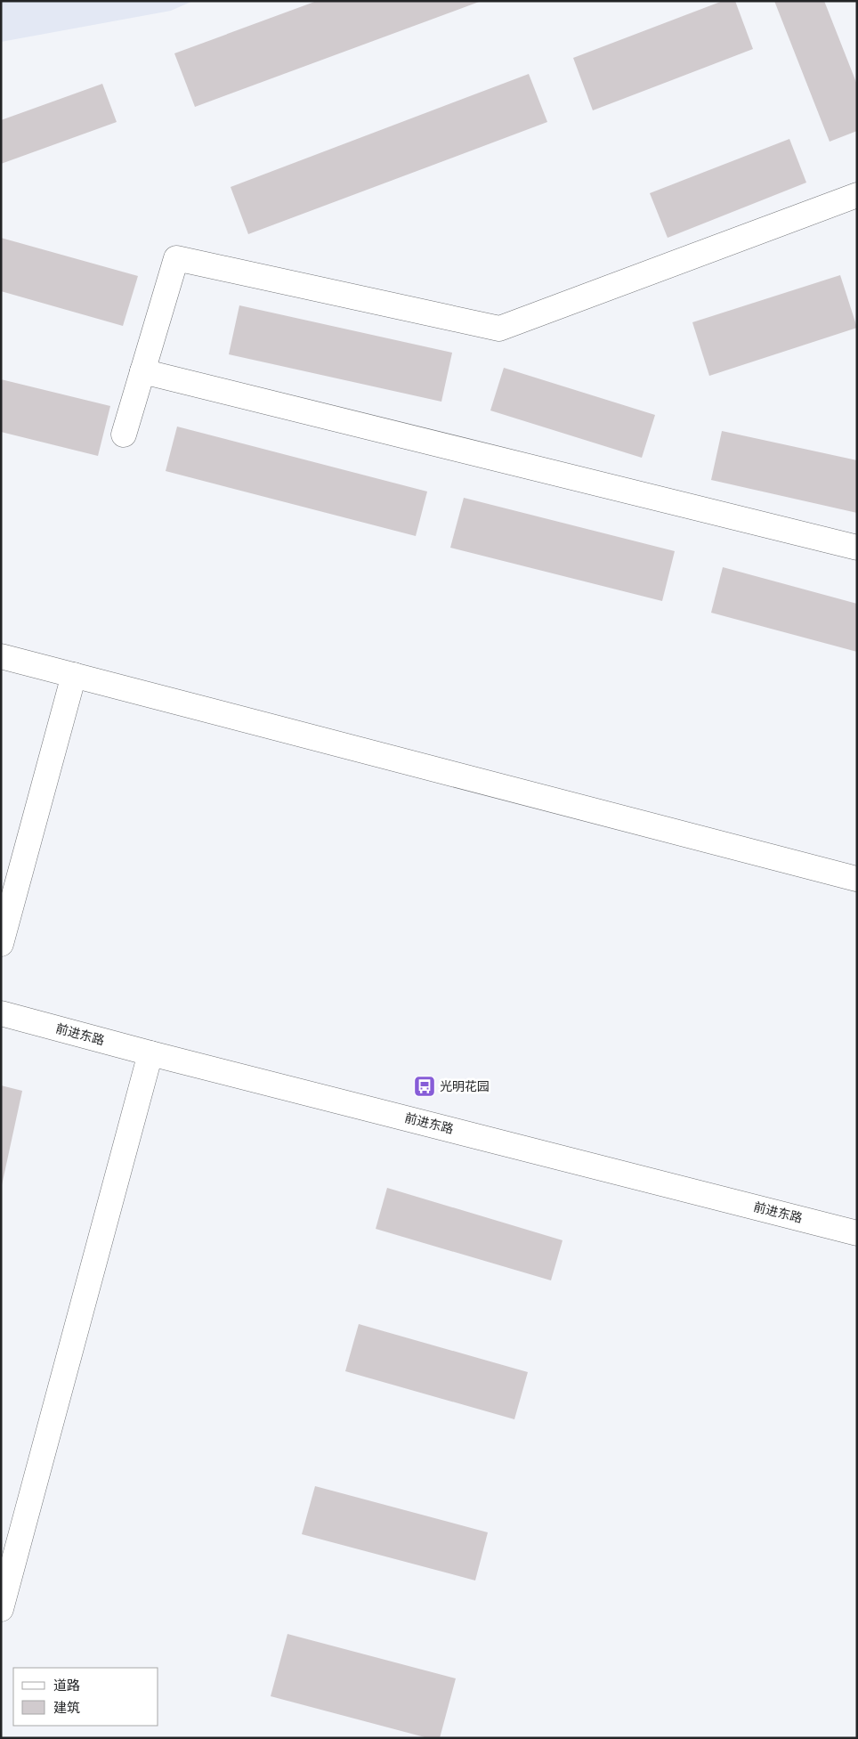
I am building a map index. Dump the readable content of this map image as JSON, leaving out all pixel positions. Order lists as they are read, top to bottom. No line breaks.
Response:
{"streets":{"street":["前进东路"]},"places":{"bus stop":["光明花园"]},"legend":["道路","建筑"]}
